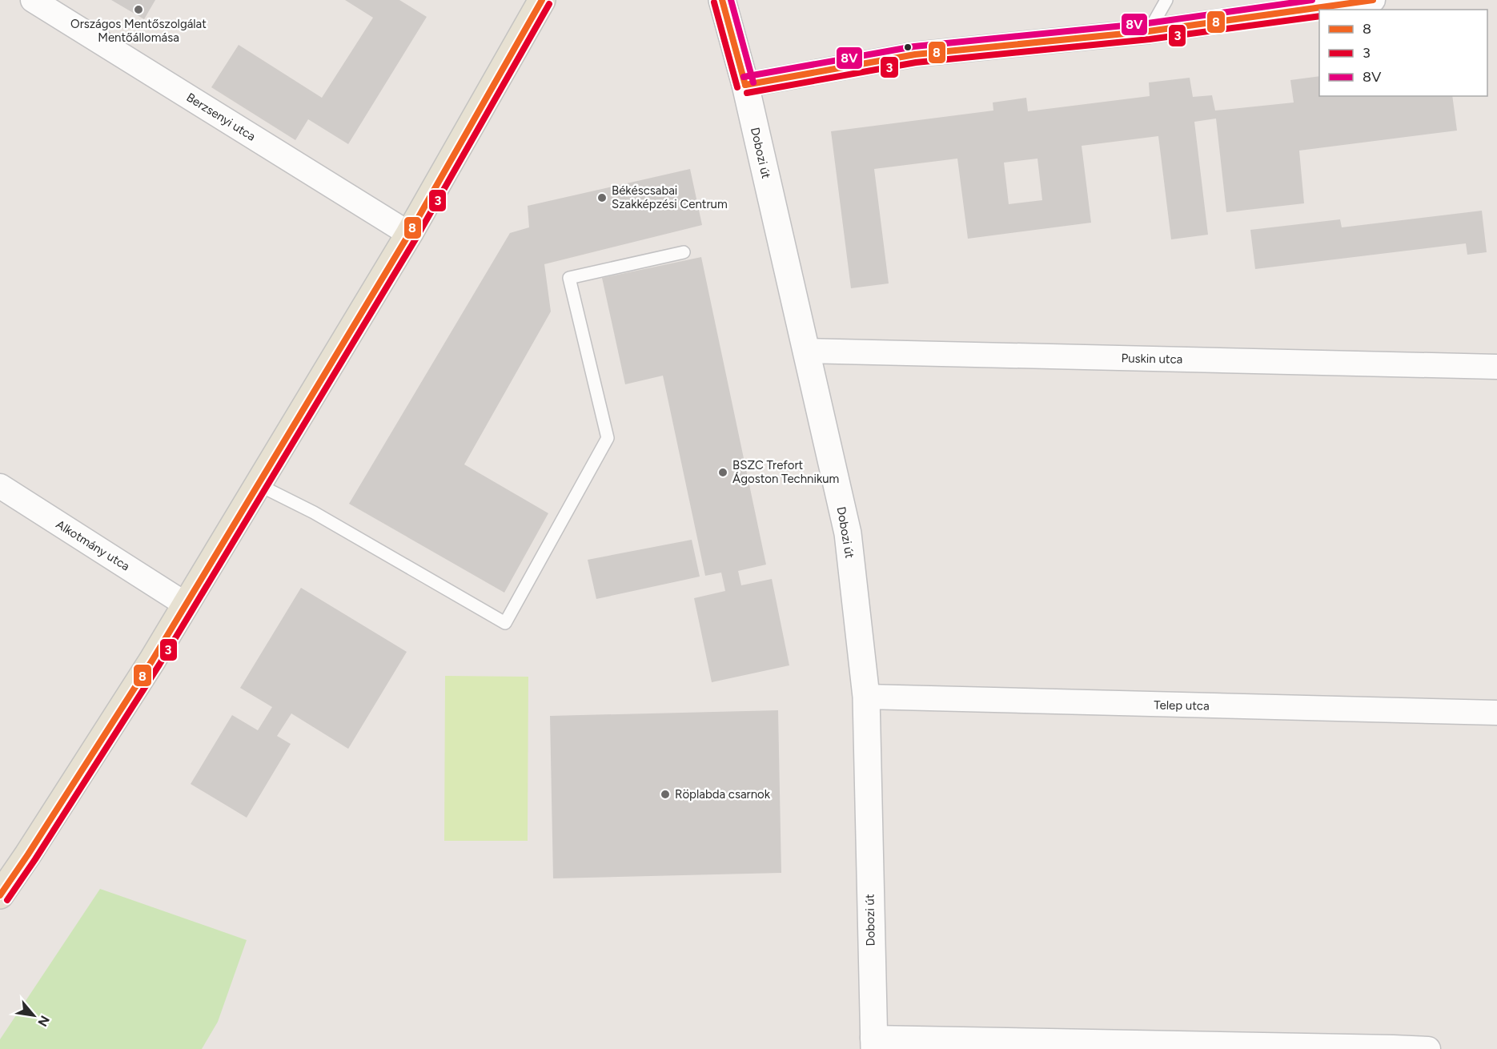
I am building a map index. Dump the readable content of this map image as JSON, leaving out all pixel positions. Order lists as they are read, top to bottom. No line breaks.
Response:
{"streets":{"main road":["Dobozi út"],"street":["Berzsenyi utca","Puskin utca","Alkotmány utca","Telep utca"]},"crossings":[["Dobozi út","Puskin utca"],["Dobozi út","Telep utca"]],"places":["Országos Mentőszolgálat Mentőállomása","Békéscsabai Szakképzési Centrum","BSZC Trefort Ágoston Technikum","Röplabda csarnok"],"lines":["transit line 8","transit line 8V","transit line 3"],"legend":["8","3","8V"],"north":"bottom right"}
